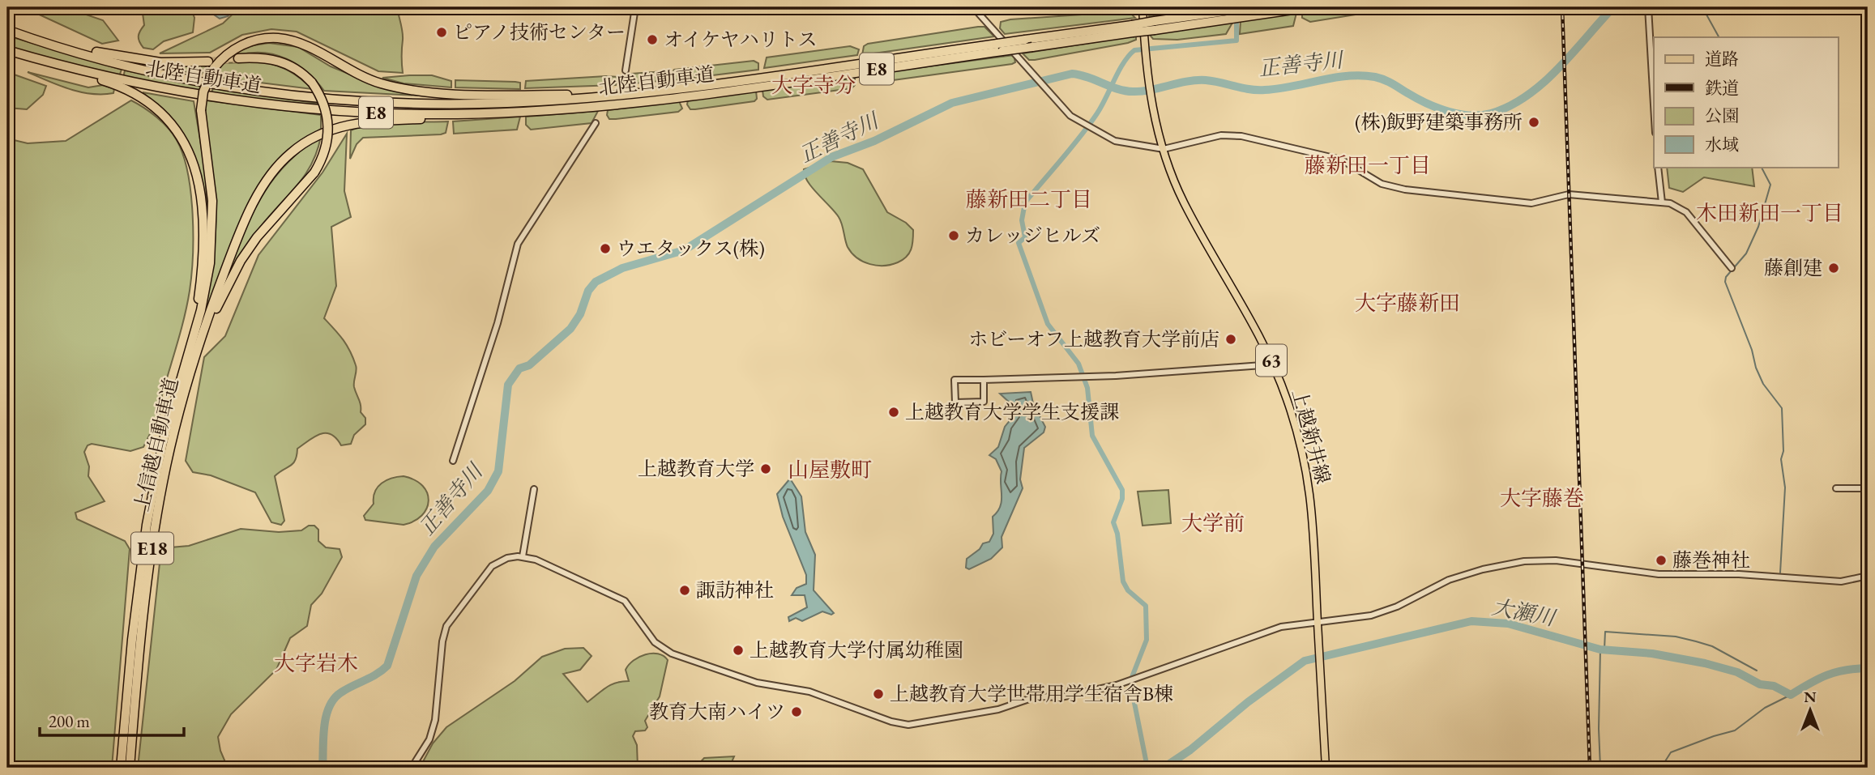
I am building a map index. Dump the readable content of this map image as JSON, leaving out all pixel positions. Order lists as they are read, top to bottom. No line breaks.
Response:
{"streets":{"highway":["E8","北陸自動車道","上信越自動車道","E18"],"main road":["63","上越新井線"]},"districts":["大字寺分","藤新田一丁目","藤新田二丁目","木田新田一丁目","大字藤新田","山屋敷町","大字藤巻","大学前","大字岩木"],"water":["正善寺川","大瀬川"],"places":["ピアノ技術センター","オイケヤハリトス","(株)飯野建築事務所","カレッジヒルズ","ウエタックス(株)","藤創建","ホビーオフ上越教育大学前店","上越教育大学学生支援課","上越教育大学","藤巻神社","諏訪神社","上越教育大学付属幼稚園","上越教育大学世帯用学生宿舎B棟","教育大南ハイツ"],"legend":["道路","鉄道","公園","水域"],"scale_bar":"200 m","north":"top"}
